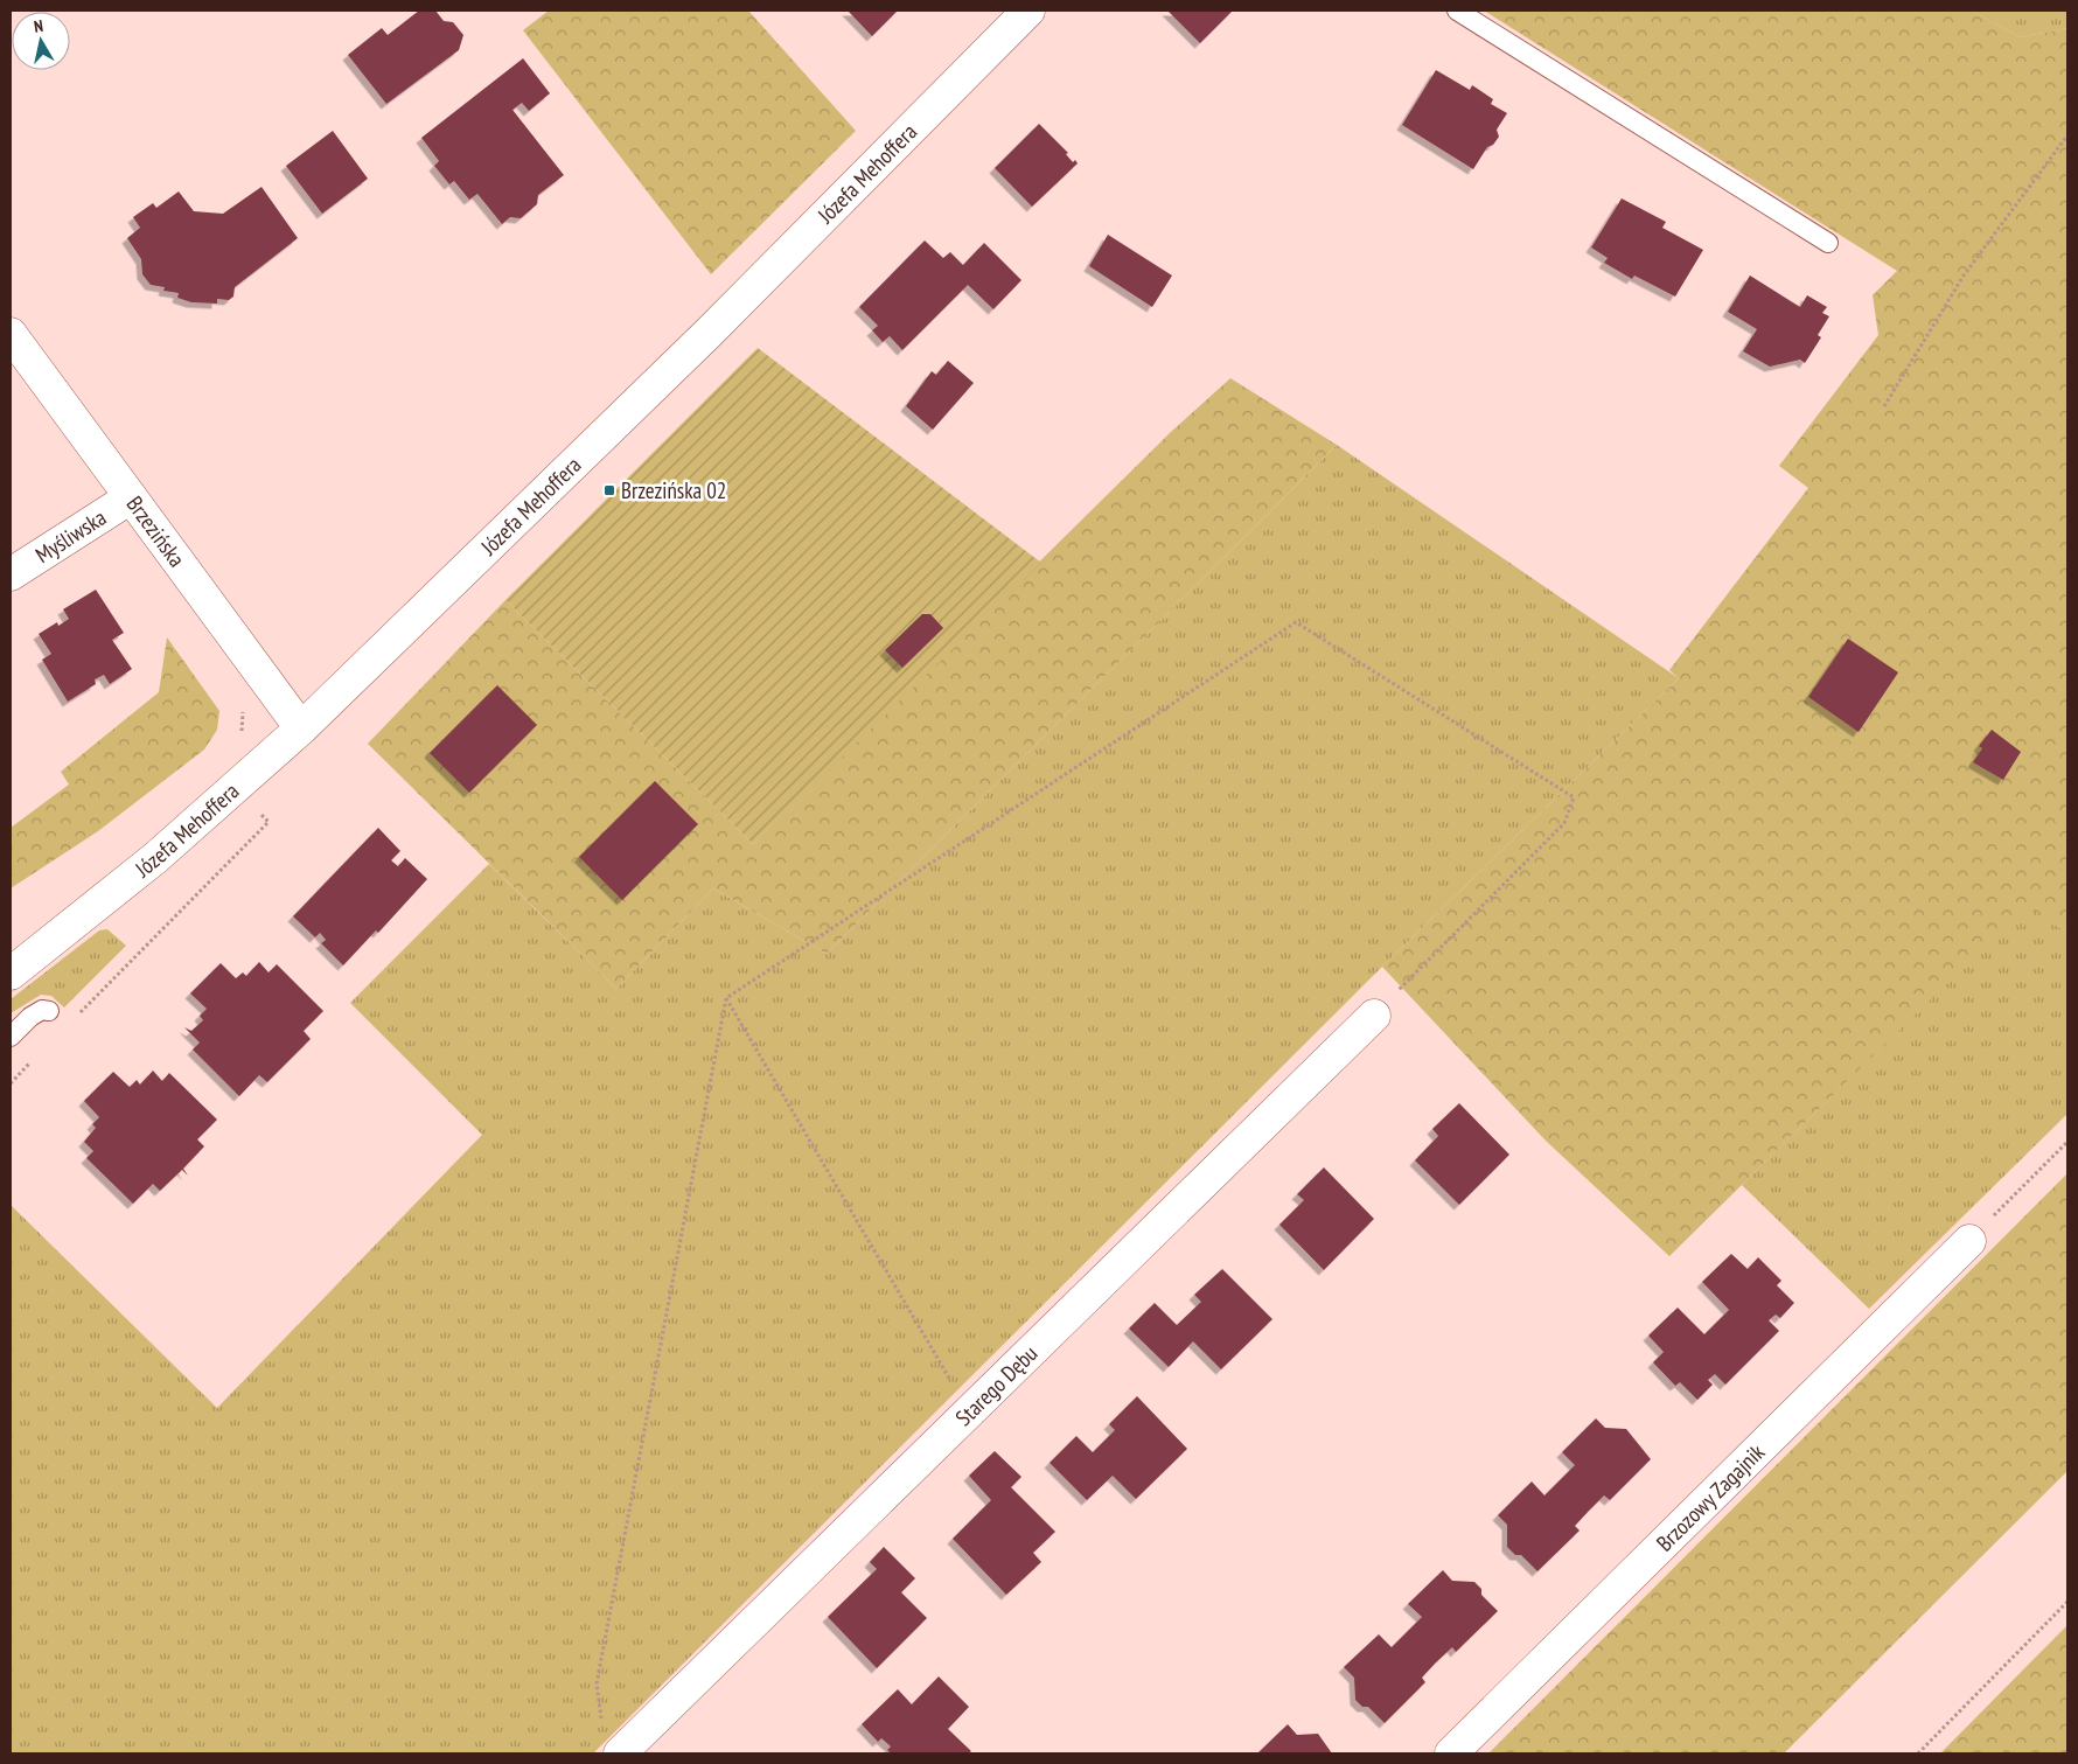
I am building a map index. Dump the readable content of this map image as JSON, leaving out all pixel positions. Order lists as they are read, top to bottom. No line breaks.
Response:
{"streets":{"street":["Józefa Mehoffera","Brzezińska","Myśliwska","Starego Dębu","Brzozowy Zagajnik"]},"crossings":[["Józefa Mehoffera","Brzezińska"],["Brzezińska","Myśliwska"]],"places":{"transit":["Brzezińska 02"]},"north":"top"}
